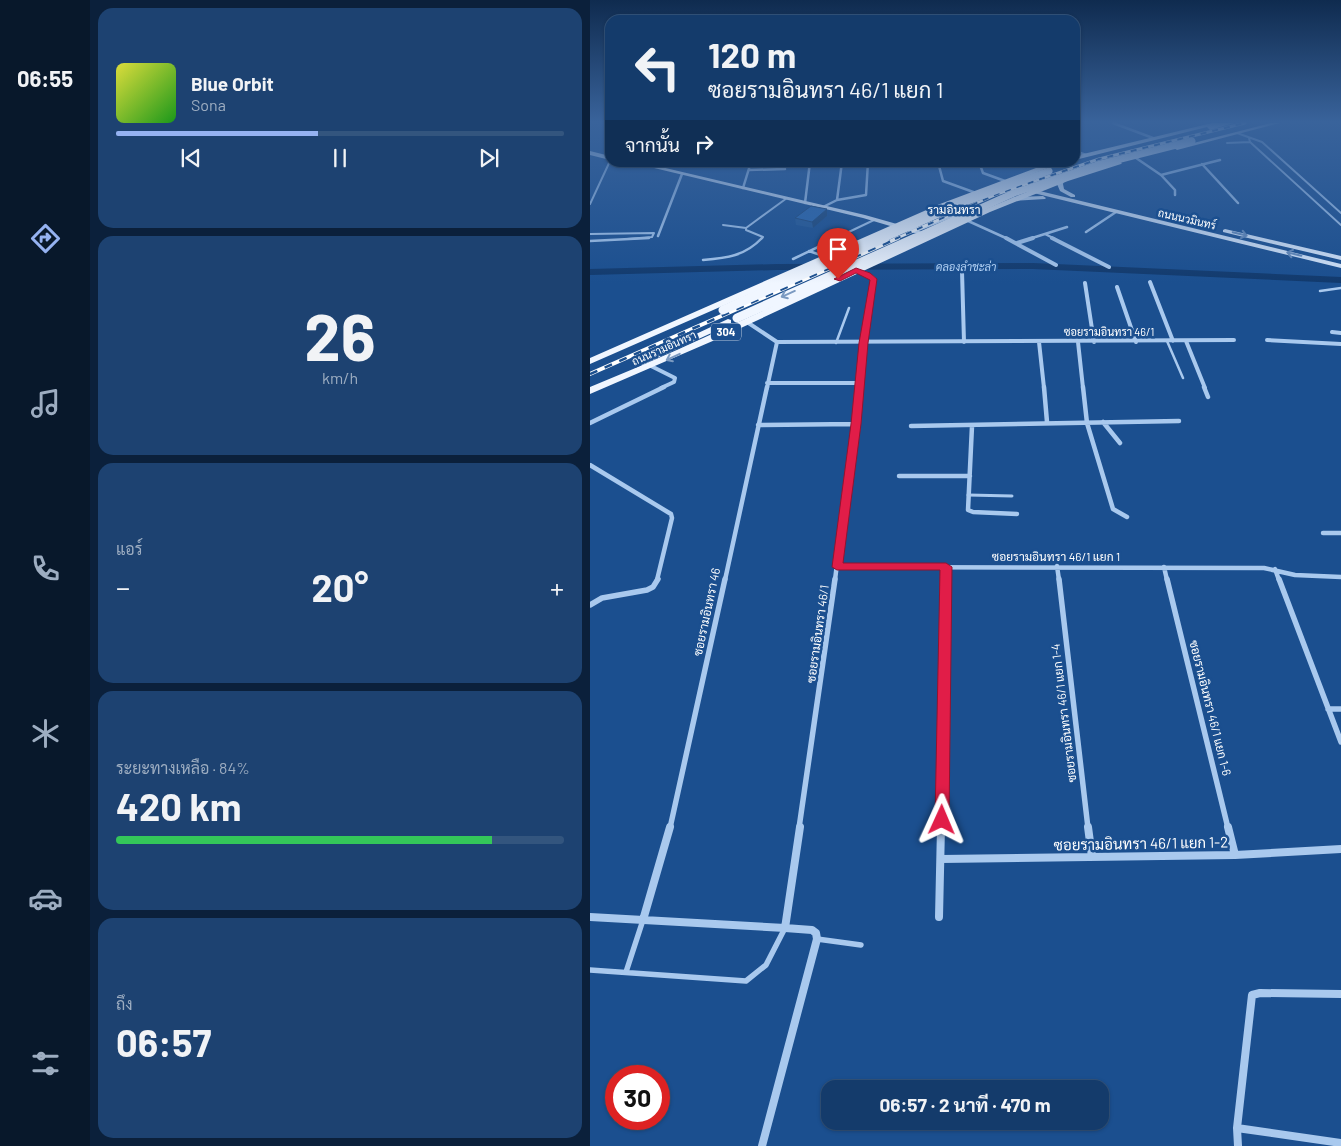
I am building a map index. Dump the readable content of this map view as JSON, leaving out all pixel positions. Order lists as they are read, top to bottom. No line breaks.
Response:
{"streets":{"main road":["ถนนนวมินทร์","304","ถนนรามอินทรา"],"street":["ซอยรามอินทรา 46/1","ซอยรามอินทรา 46/1 แยก 1","ซอยรามอินทรา 46","ซอยรามอินทรา 46/1 แยก 1-6","ซอยรามอินทรา 46/1 แยก 1-4","ซอยรามอินทรา 46/1 แยก 1-2"]},"crossings":[["ถนนนวมินทร์","ถนนรามอินทรา"],["ซอยรามอินทรา 46/1","ถนนรามอินทรา"],["ซอยรามอินทรา 46/1","ซอยรามอินทรา 46/1 แยก 1"],["ซอยรามอินทรา 46/1 แยก 1","ซอยรามอินทรา 46/1 แยก 1-6"],["ซอยรามอินทรา 46/1 แยก 1","ซอยรามอินทรา 46/1 แยก 1-4"],["ซอยรามอินทรา 46/1 แยก 1-6","ซอยรามอินทรา 46/1 แยก 1-2"],["ซอยรามอินทรา 46/1 แยก 1-4","ซอยรามอินทรา 46/1 แยก 1-2"]],"districts":["รามอินทรา"],"water":["คลองลำชะล่า"],"page":{"tabs":"06:55","turn":["120 m","ซอยรามอินทรา 46/1 แยก 1"],"song":["Blue Orbit","Sona"],"then":"จากนั้น","tile":[["26","km/h"],"แอร์",["ระยะทางเหลือ · 84%","420 km"],["ถึง","06:57"]],"heat":["−","20°","+"],"limit":"30","trip":"06:57 · 2 นาที · 470 m"}}
